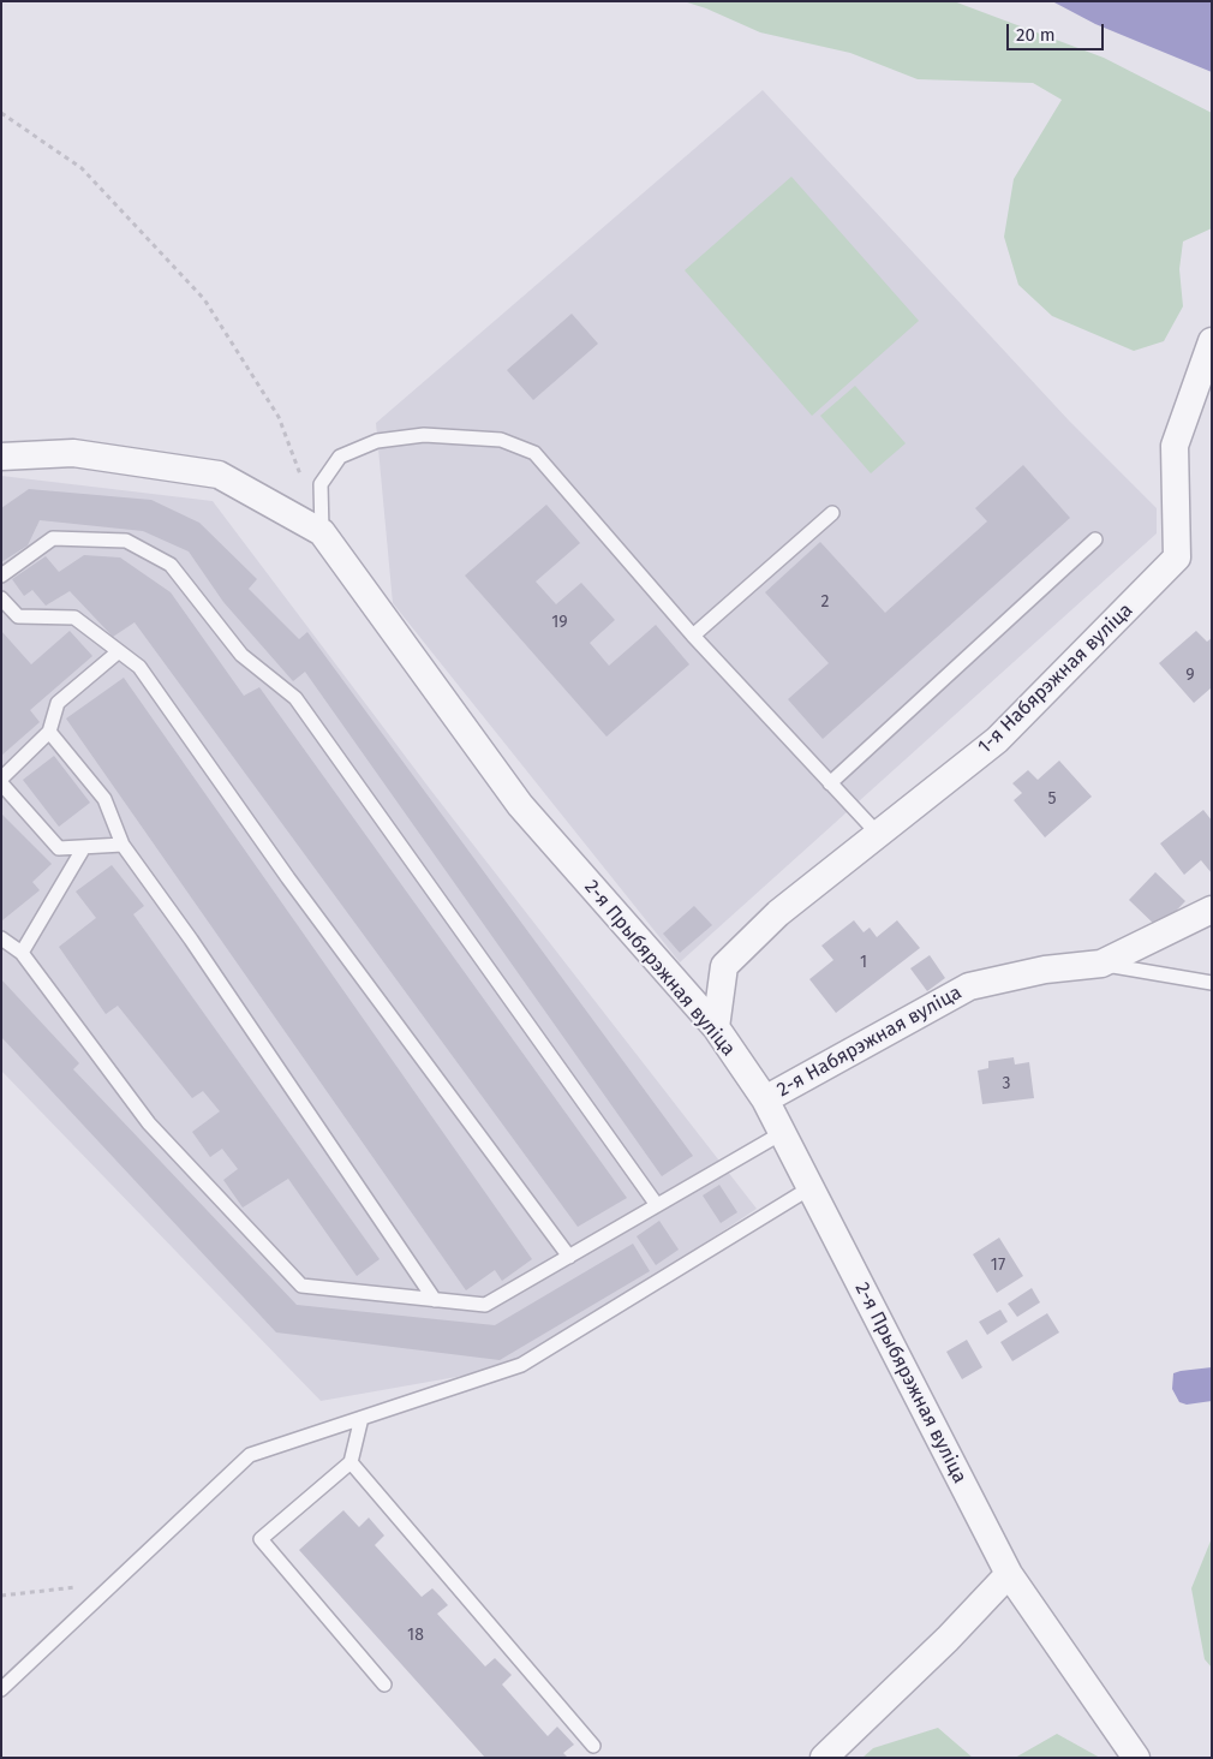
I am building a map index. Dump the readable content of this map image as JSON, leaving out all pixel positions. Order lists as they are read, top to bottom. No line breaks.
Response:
{"streets":{"street":["1-я Набярэжная вуліца","2-я Прыбярэжная вуліца","2-я Набярэжная вуліца"]},"crossings":[["1-я Набярэжная вуліца","2-я Прыбярэжная вуліца"],["2-я Прыбярэжная вуліца","2-я Набярэжная вуліца"]],"house_numbers":["2","19","9","5","1","3","17","18"],"scale_bar":"20 m"}
